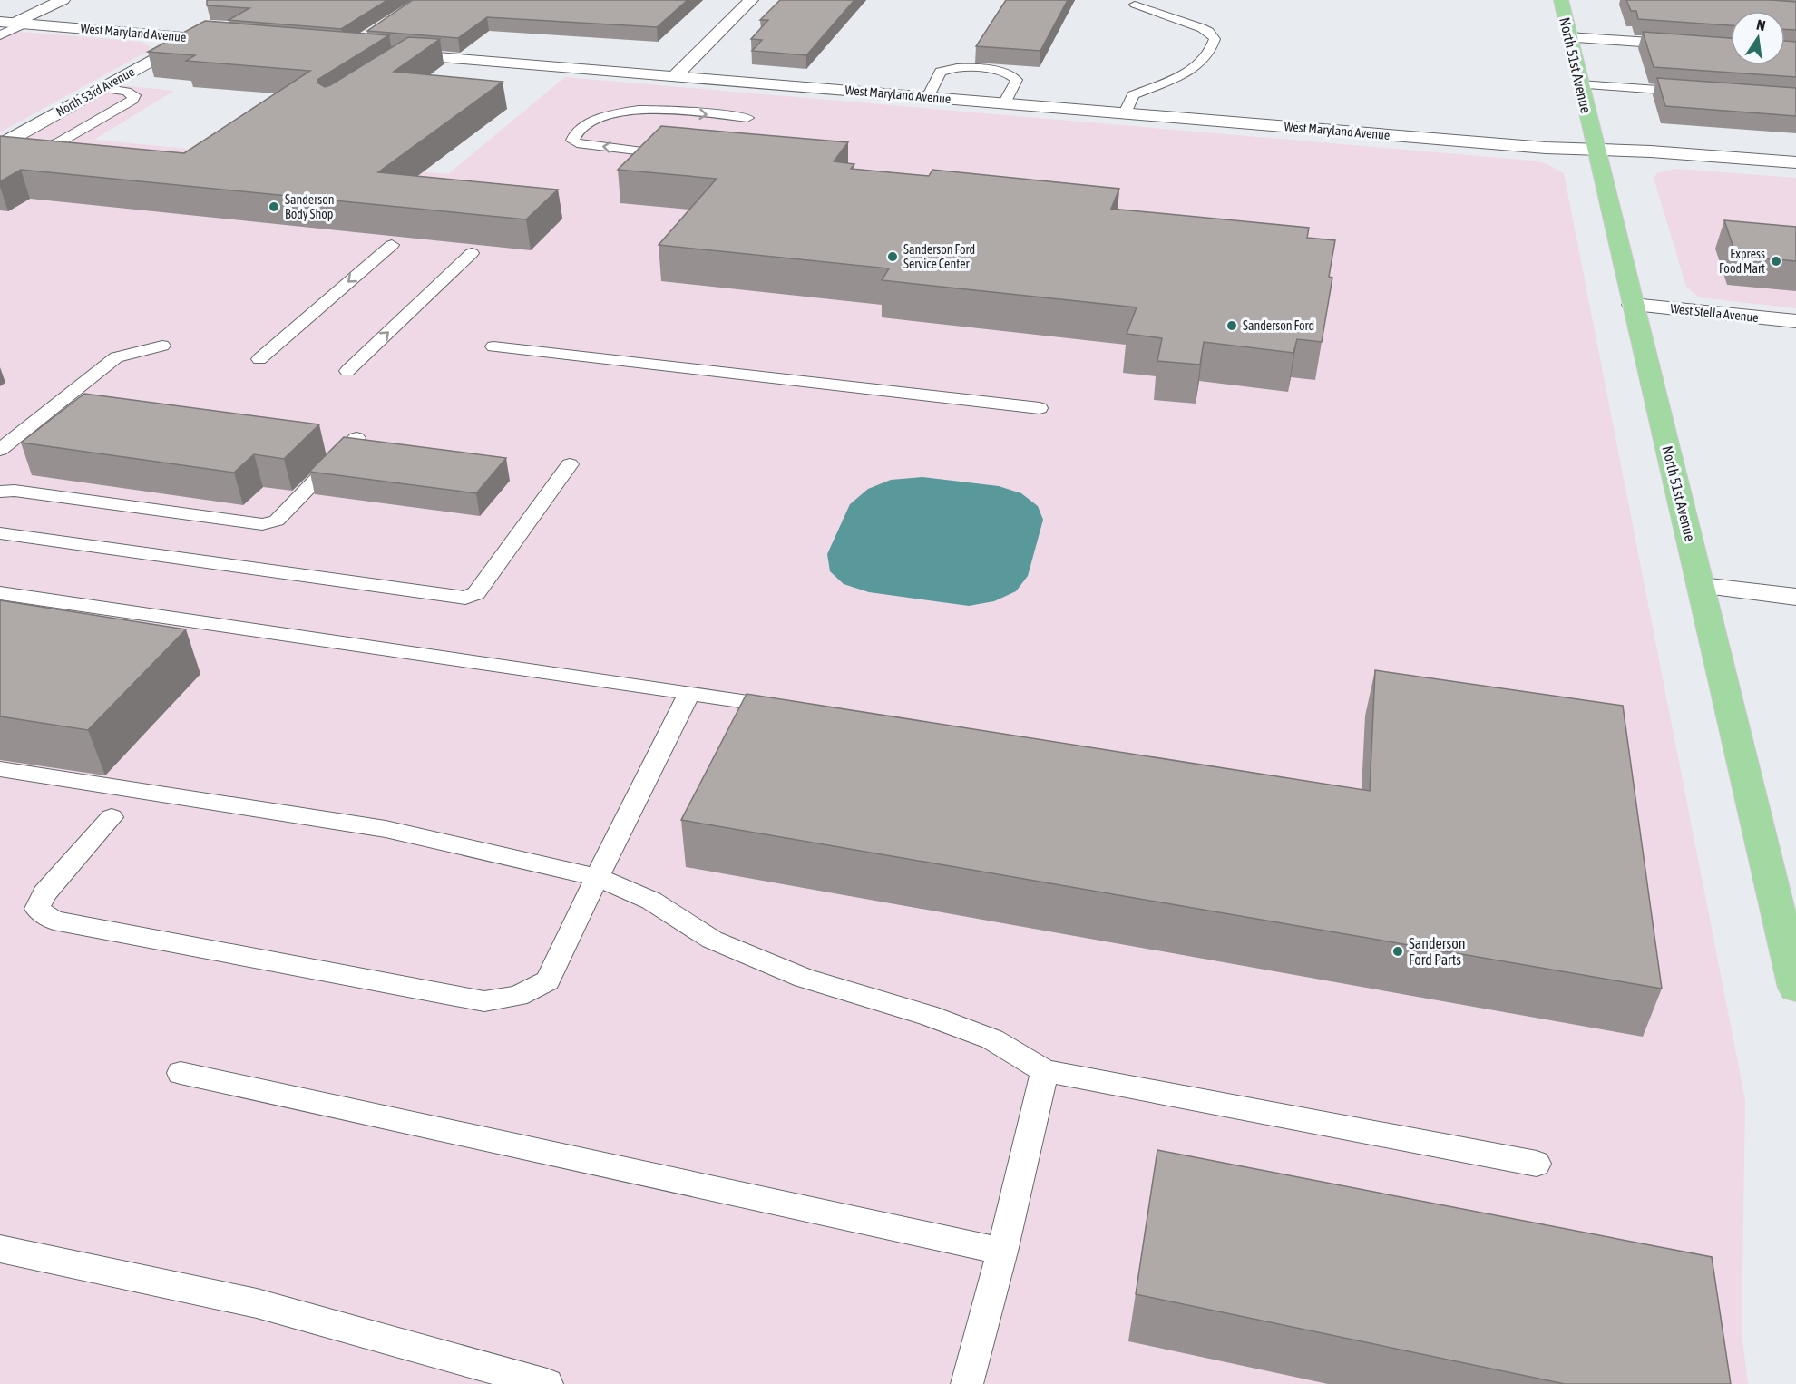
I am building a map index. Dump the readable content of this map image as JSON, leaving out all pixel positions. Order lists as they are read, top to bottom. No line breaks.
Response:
{"streets":{"main road":["North 51st Avenue"],"street":["West Maryland Avenue","North 53rd Avenue","West Stella Avenue"]},"crossings":[["West Maryland Avenue","North 51st Avenue"],["West Maryland Avenue","North 53rd Avenue"],["North 51st Avenue","West Stella Avenue"]],"places":["Sanderson Body Shop","Sanderson Ford Service Center","Express Food Mart","Sanderson Ford","Sanderson Ford Parts"],"north":"top"}
